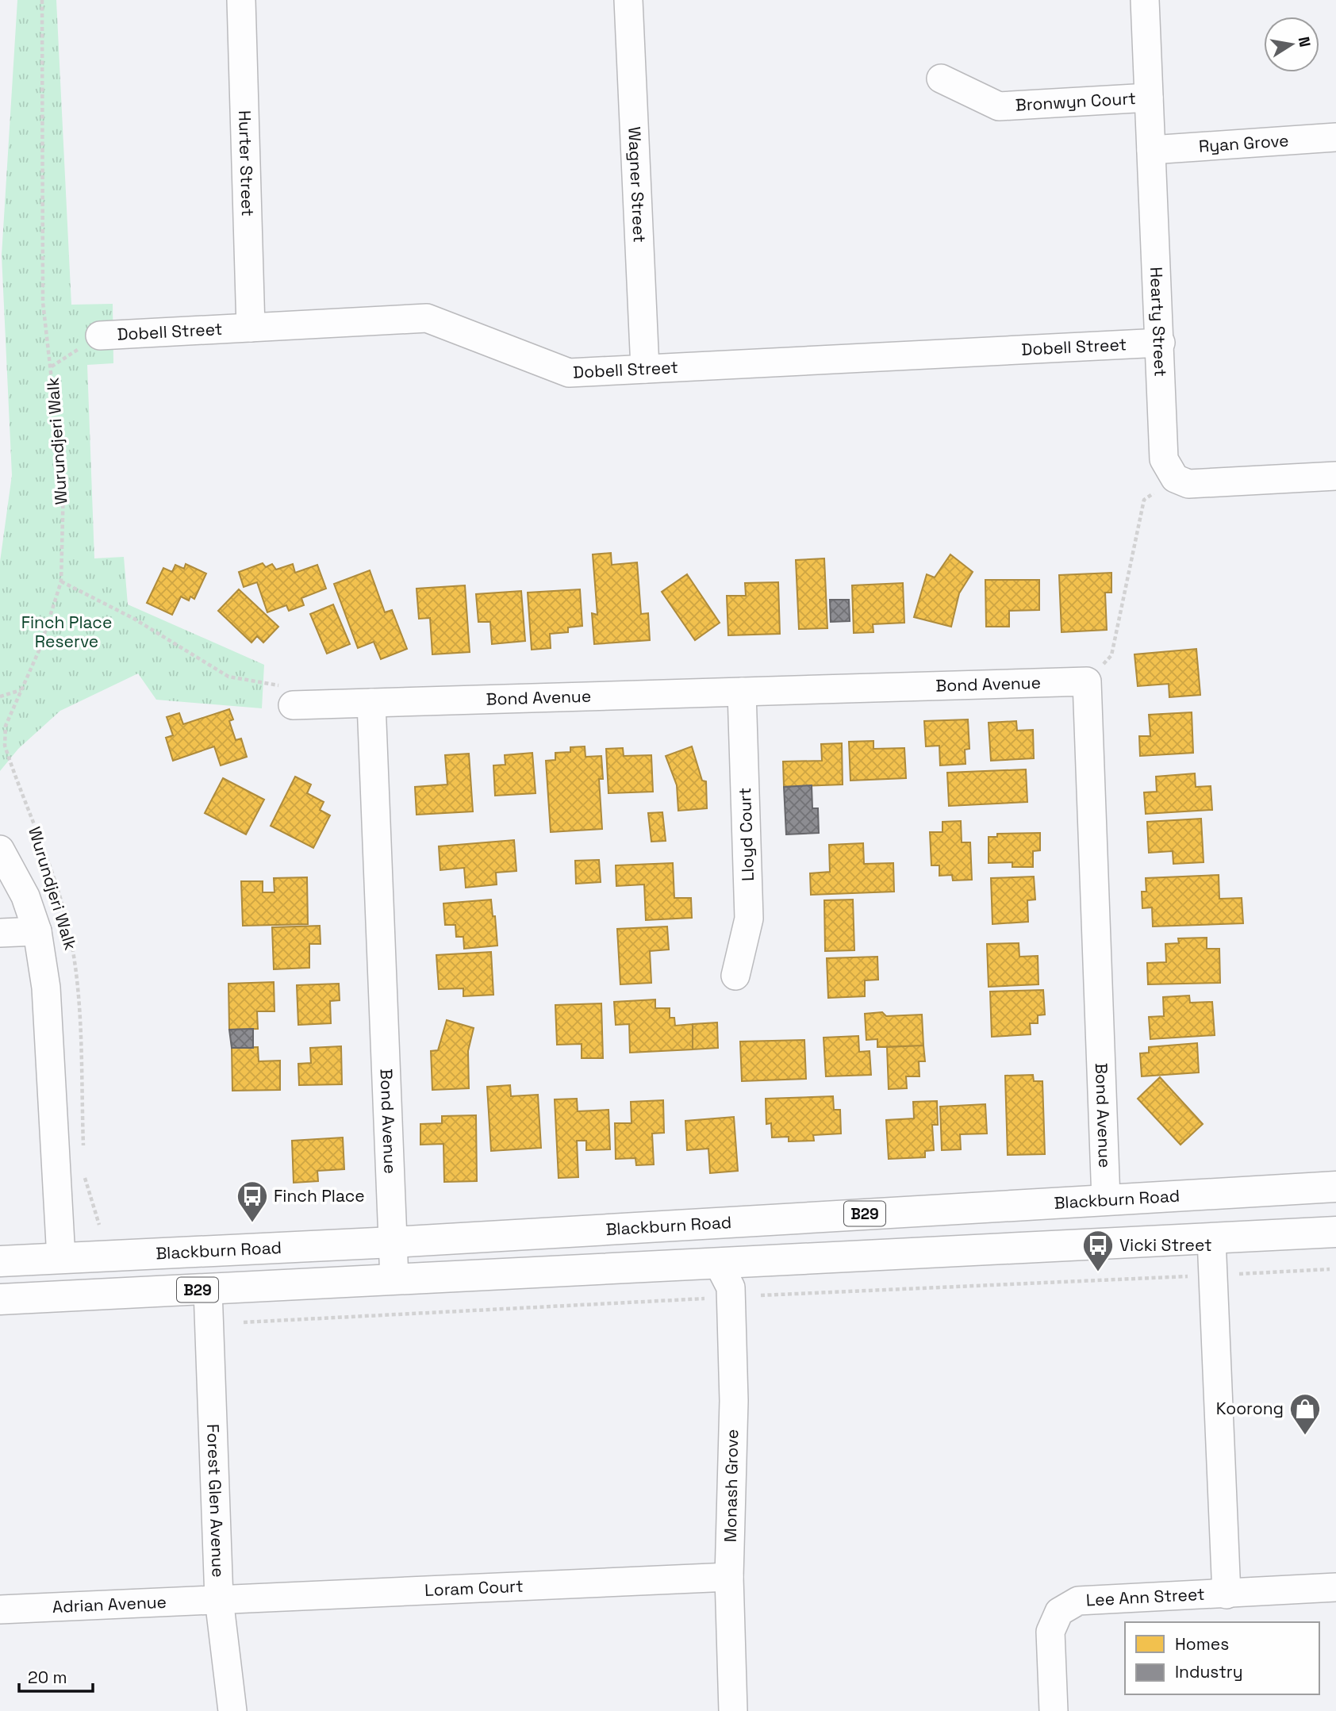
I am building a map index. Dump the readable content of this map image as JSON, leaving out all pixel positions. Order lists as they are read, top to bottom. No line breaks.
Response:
{"streets":{"main road":["Blackburn Road","B29"],"street":["Bronwyn Court","Ryan Grove","Hurter Street","Wagner Street","Hearty Street","Dobell Street","Bond Avenue","Lloyd Court","Monash Grove","Forest Glen Avenue","Loram Court","Lee Ann Street","Adrian Avenue"],"path":["Wurundjeri Walk"]},"crossings":[["Bronwyn Court","Hearty Street"],["Ryan Grove","Hearty Street"],["Hurter Street","Dobell Street"],["Wagner Street","Dobell Street"],["Hearty Street","Dobell Street"],["Bond Avenue","Lloyd Court"],["Bond Avenue","Blackburn Road"],["Bond Avenue","B29"],["B29","Monash Grove"],["B29","Forest Glen Avenue"],["Monash Grove","Loram Court"],["Forest Glen Avenue","Loram Court"],["Forest Glen Avenue","Adrian Avenue"],["Loram Court","Adrian Avenue"]],"parks":["Finch Place Reserve"],"places":{"bus stop":["Finch Place","Vicki Street"],"shop":["Koorong"]},"legend":["Homes","Industry"],"scale_bar":"20 m","north":"right"}
